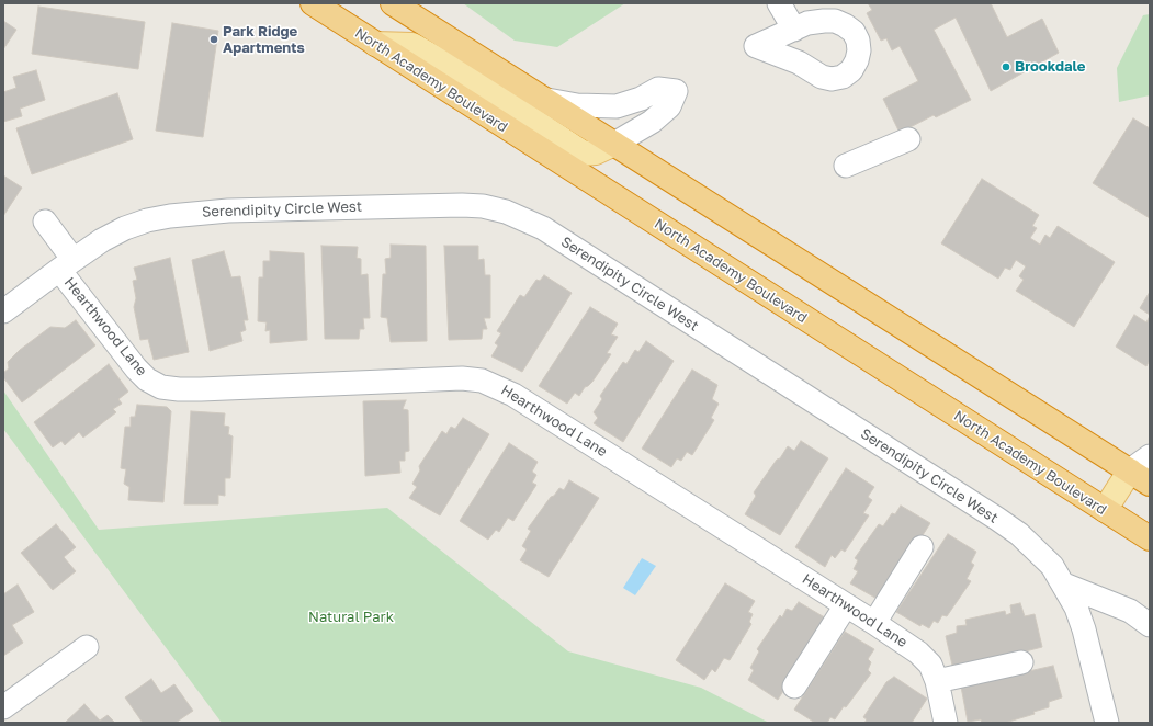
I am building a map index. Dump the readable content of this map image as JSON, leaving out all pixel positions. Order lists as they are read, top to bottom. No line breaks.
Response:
{"streets":{"highway":["North Academy Boulevard"],"street":["Serendipity Circle West","Hearthwood Lane"]},"crossings":[["Serendipity Circle West","Hearthwood Lane"]],"parks":["Natural Park"],"places":["Park Ridge Apartments","Brookdale"]}
